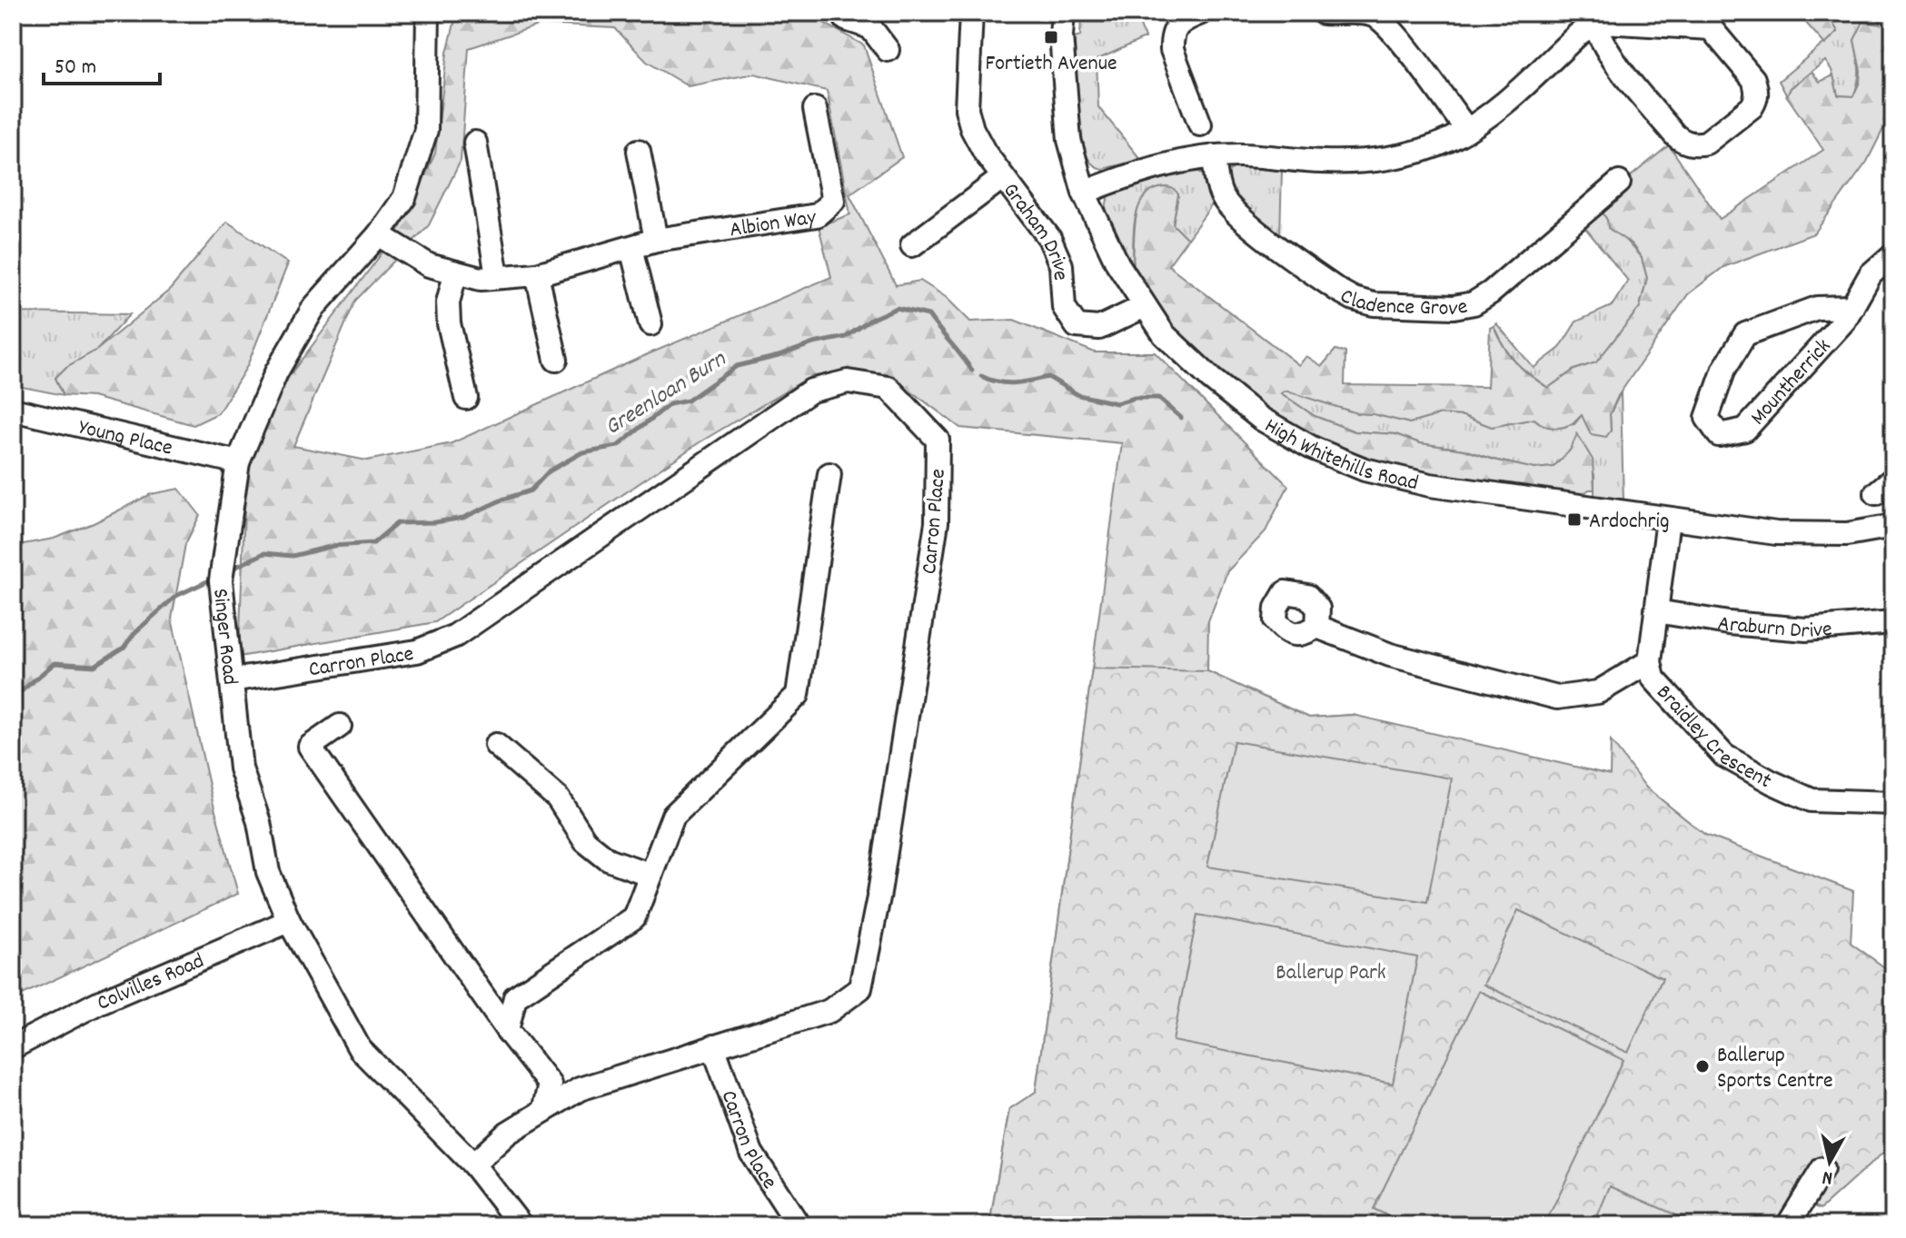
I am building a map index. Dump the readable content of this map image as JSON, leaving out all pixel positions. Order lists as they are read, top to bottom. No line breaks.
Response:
{"streets":{"street":["Albion Way","Graham Drive","Cladence Grove","Mountherrick","Young Place","High Whitehills Road","Carron Place","Araburn Drive","Singer Road","Braidley Crescent","Colvilles Road"]},"crossings":[["Albion Way","Singer Road"],["Graham Drive","High Whitehills Road"],["Young Place","Singer Road"],["High Whitehills Road","Braidley Crescent"],["Carron Place","Singer Road"],["Araburn Drive","Braidley Crescent"],["Singer Road","Colvilles Road"]],"water":["Greenloan Burn"],"parks":["Ballerup Park"],"places":{"transit":["Fortieth Avenue","Ardochrig"],"other":["Ballerup Sports Centre"]},"scale_bar":"50 m","north":"bottom"}
